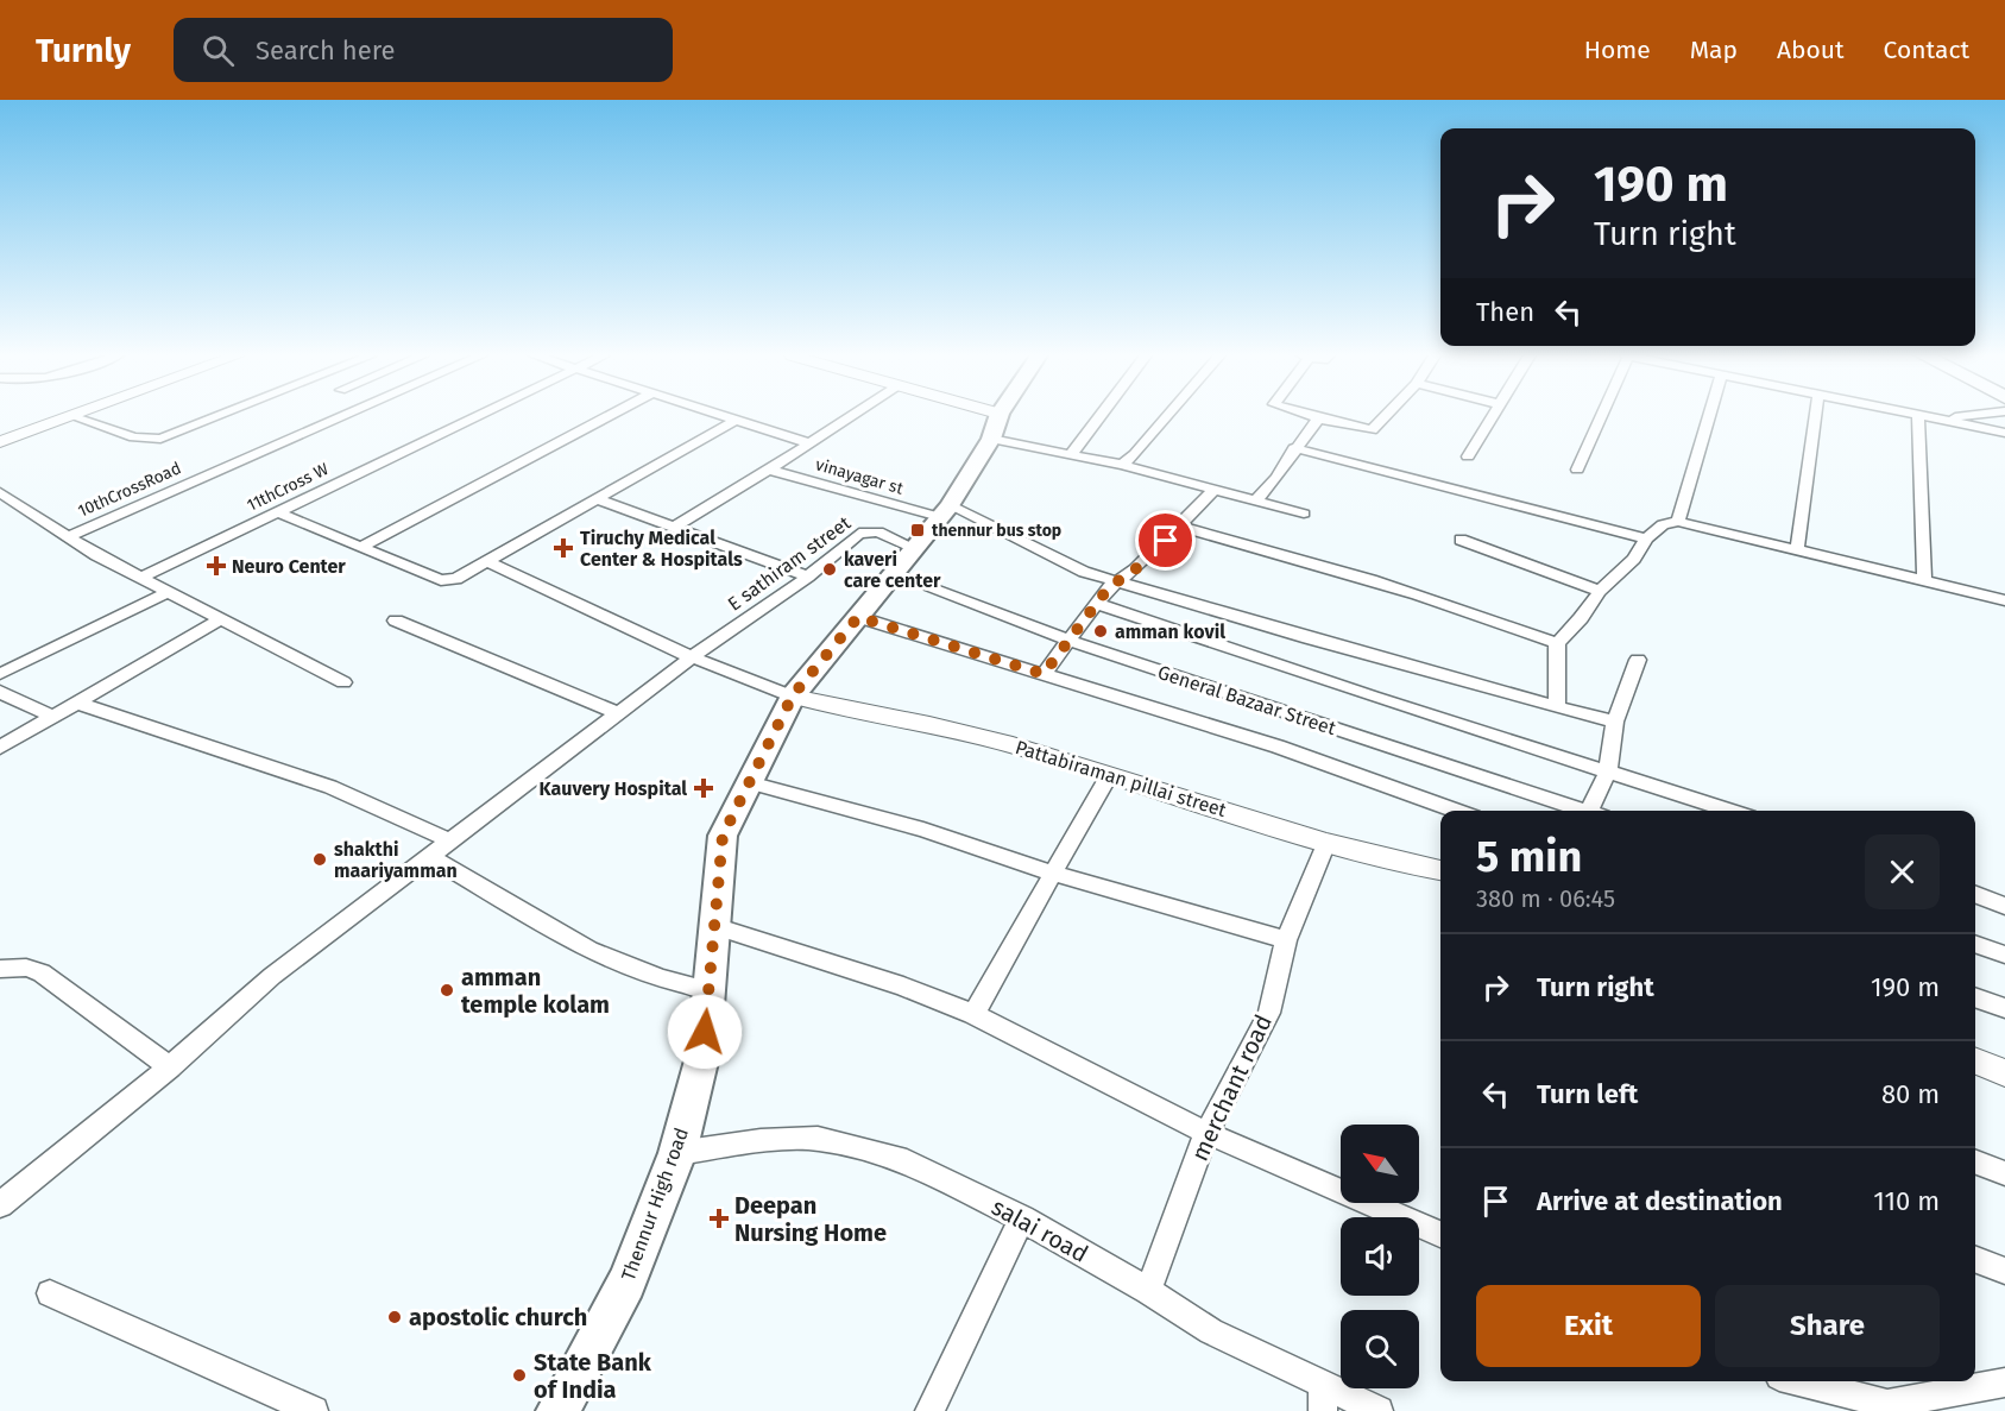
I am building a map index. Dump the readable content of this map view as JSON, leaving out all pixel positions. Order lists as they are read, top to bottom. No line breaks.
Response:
{"streets":{"main road":["Thennur High road"],"street":["vinayagar st","11thCross W","10thCrossRoad","E sathiram street","General Bazaar Street","Pattabiraman pillai street","merchant road","salai road"]},"crossings":[["vinayagar st","Thennur High road"],["E sathiram street","Thennur High road"],["General Bazaar Street","Thennur High road"],["Pattabiraman pillai street","merchant road"],["Pattabiraman pillai street","Thennur High road"],["merchant road","salai road"],["Thennur High road","salai road"]],"places":{"transit":["thennur bus stop"],"health":["Tiruchy Medical Center & Hospitals","Neuro Center","Kauvery Hospital","Deepan Nursing Home"],"other":["kaveri care center","amman kovil","shakthi maariyamman","amman temple kolam","apostolic church","State Bank of India"]},"north":"top left","page":{"header":"Turnly","search":"Search here","nav":["Home","Map","About","Contact"],"turn":["190 m","Turn right"],"then":"Then","heading":["5 min","380 m · 06:45"],"list":[{"name":"Turn right","value":"190 m"},{"name":"Turn left","value":"80 m"},{"name":"Arrive at destination","value":"110 m"}],"buttons":["Exit","Share"]}}
